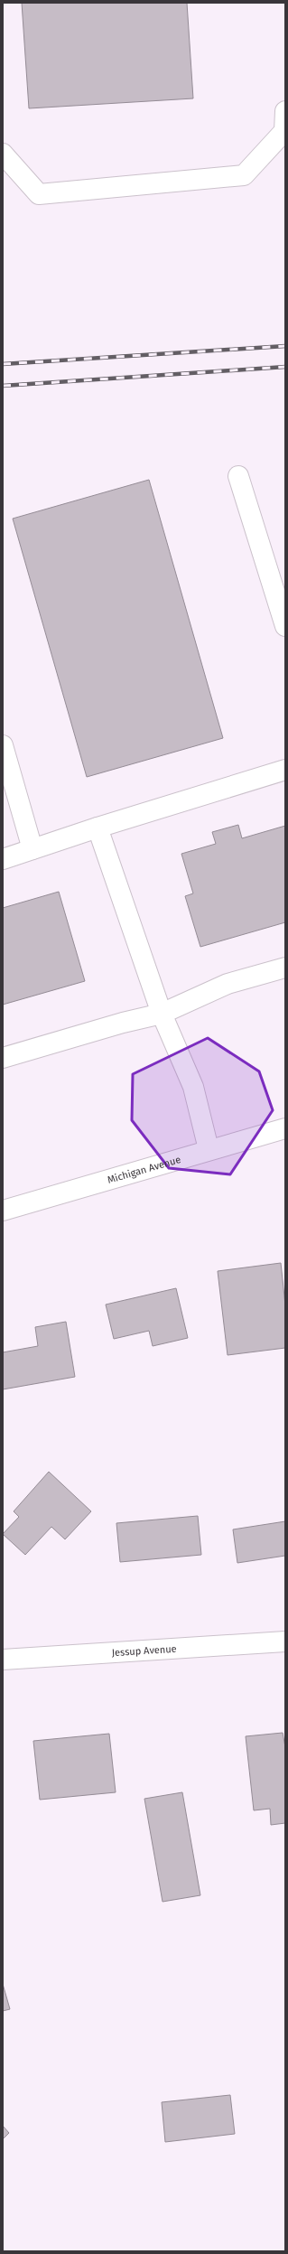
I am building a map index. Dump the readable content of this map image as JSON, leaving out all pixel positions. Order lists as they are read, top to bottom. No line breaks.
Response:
{"streets":{"main road":["Michigan Avenue","Jessup Avenue"]}}
